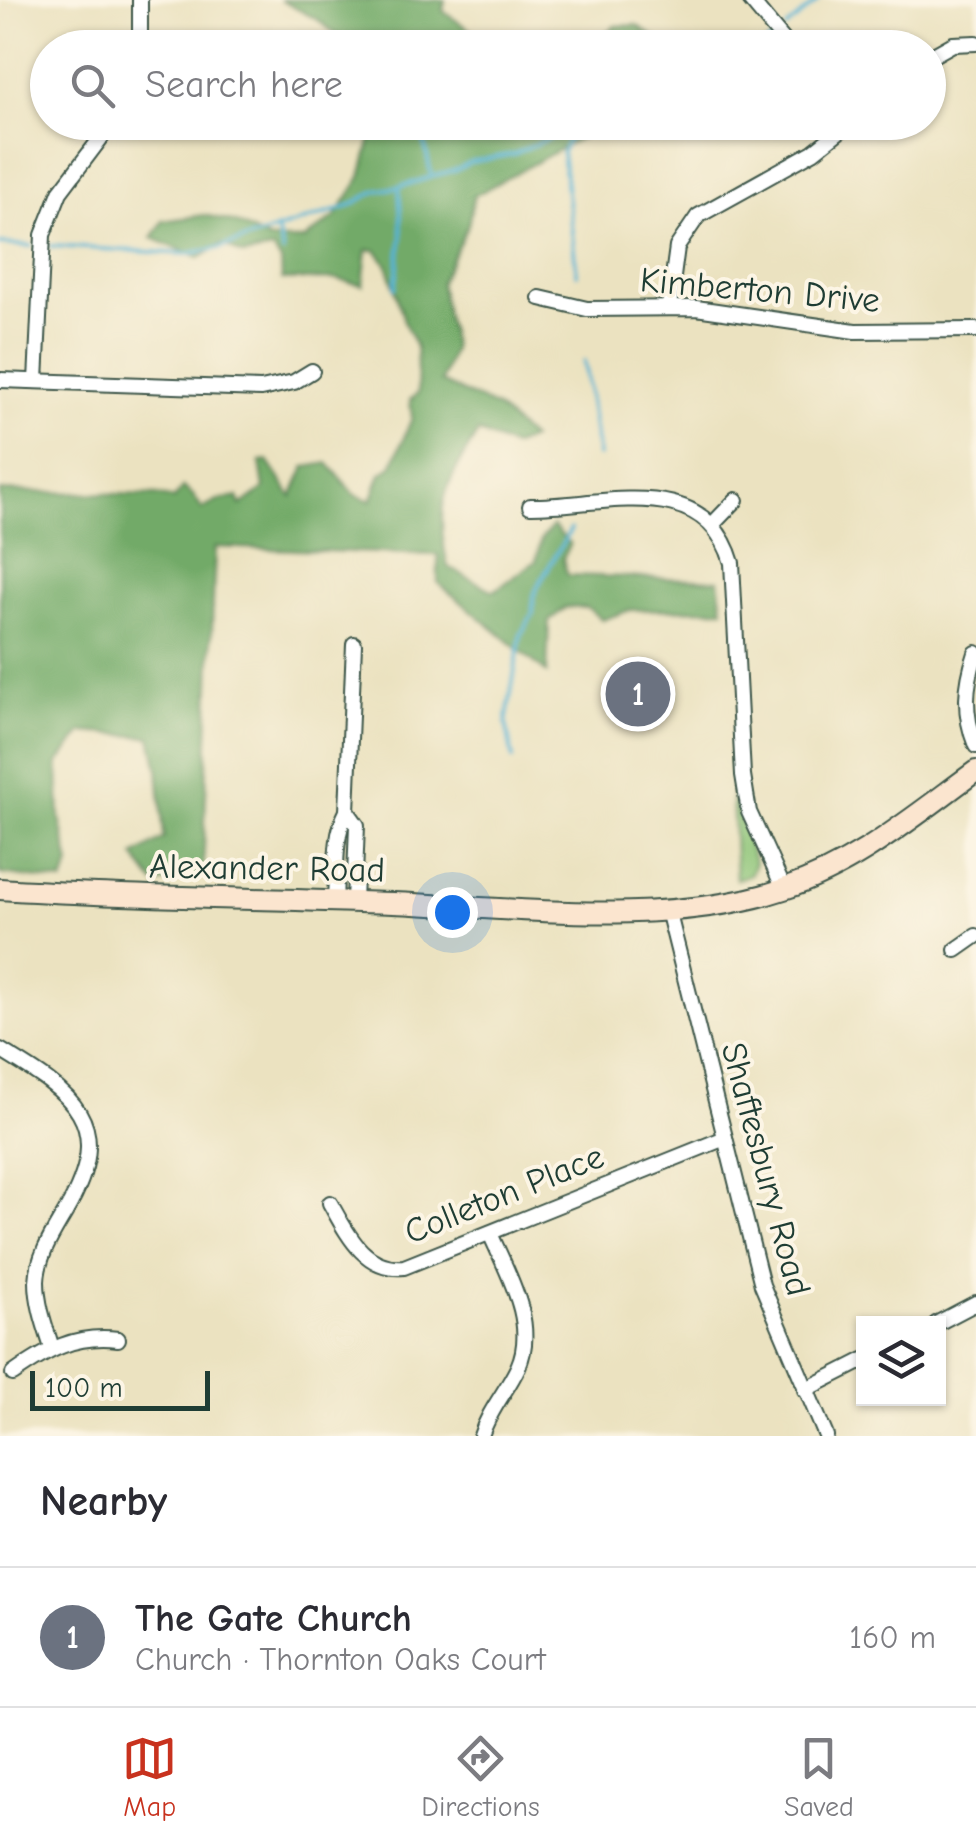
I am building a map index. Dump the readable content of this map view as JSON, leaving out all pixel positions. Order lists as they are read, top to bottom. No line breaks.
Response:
{"streets":{"street":["Kimberton Drive","Alexander Road","Shaftesbury Road","Colleton Place"]},"crossings":[["Alexander Road","Shaftesbury Road"],["Shaftesbury Road","Colleton Place"]],"scale_bar":"100 m","page":{"search":"Search here","pins":"1","scale":"100 m","heading":"Nearby","list":[{"mark":"1","name":"The Gate Church","note":"Church · Thornton Oaks Court","value":"160 m"}],"nav":["Map","Directions","Saved"]}}
